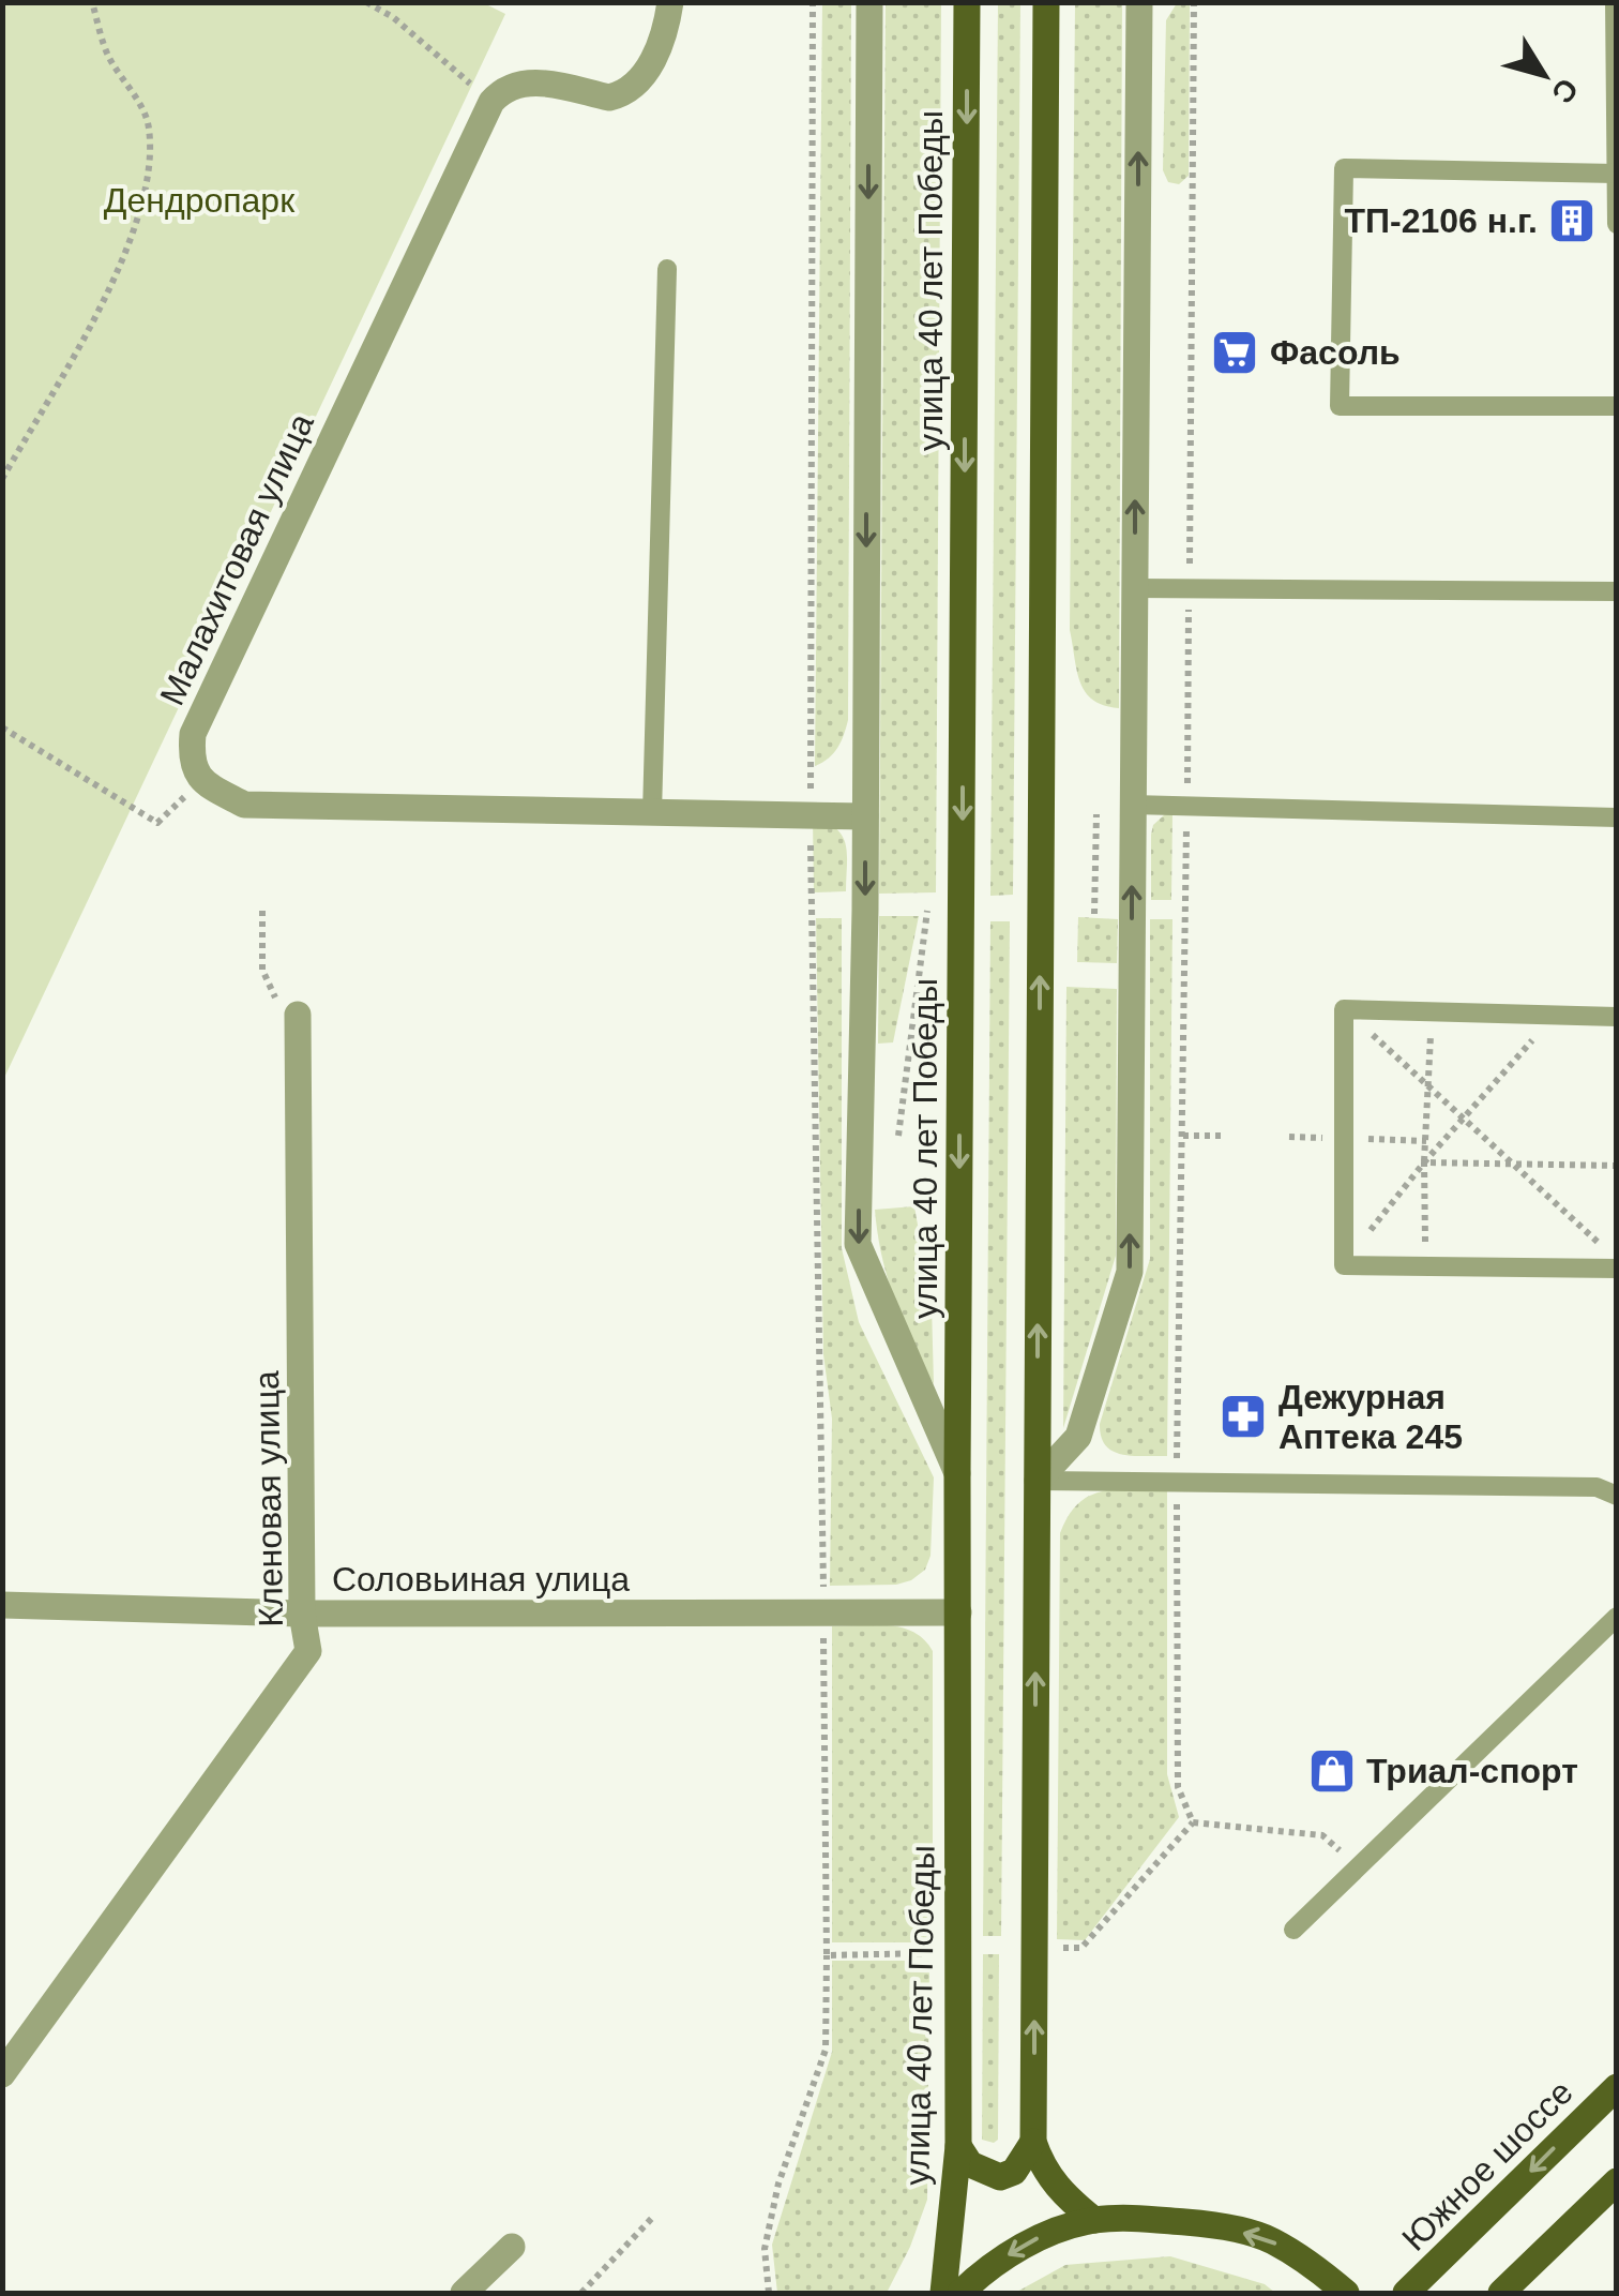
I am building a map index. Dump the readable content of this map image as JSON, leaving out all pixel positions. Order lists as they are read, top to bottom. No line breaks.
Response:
{"streets":{"main road":["улица 40 лет Победы","Южное шоссе"],"street":["Малахитовая улица","Кленовая улица","Соловьиная улица"]},"crossings":[["улица 40 лет Победы","Соловьиная улица"],["Кленовая улица","Соловьиная улица"]],"parks":["Дендропарк"],"places":{"building":["ТП-2106 н.г."],"supermarket":["Фасоль"],"pharmacy":["Дежурная Аптека 245"],"shop":["Триал-спорт"]},"north":"bottom right"}
